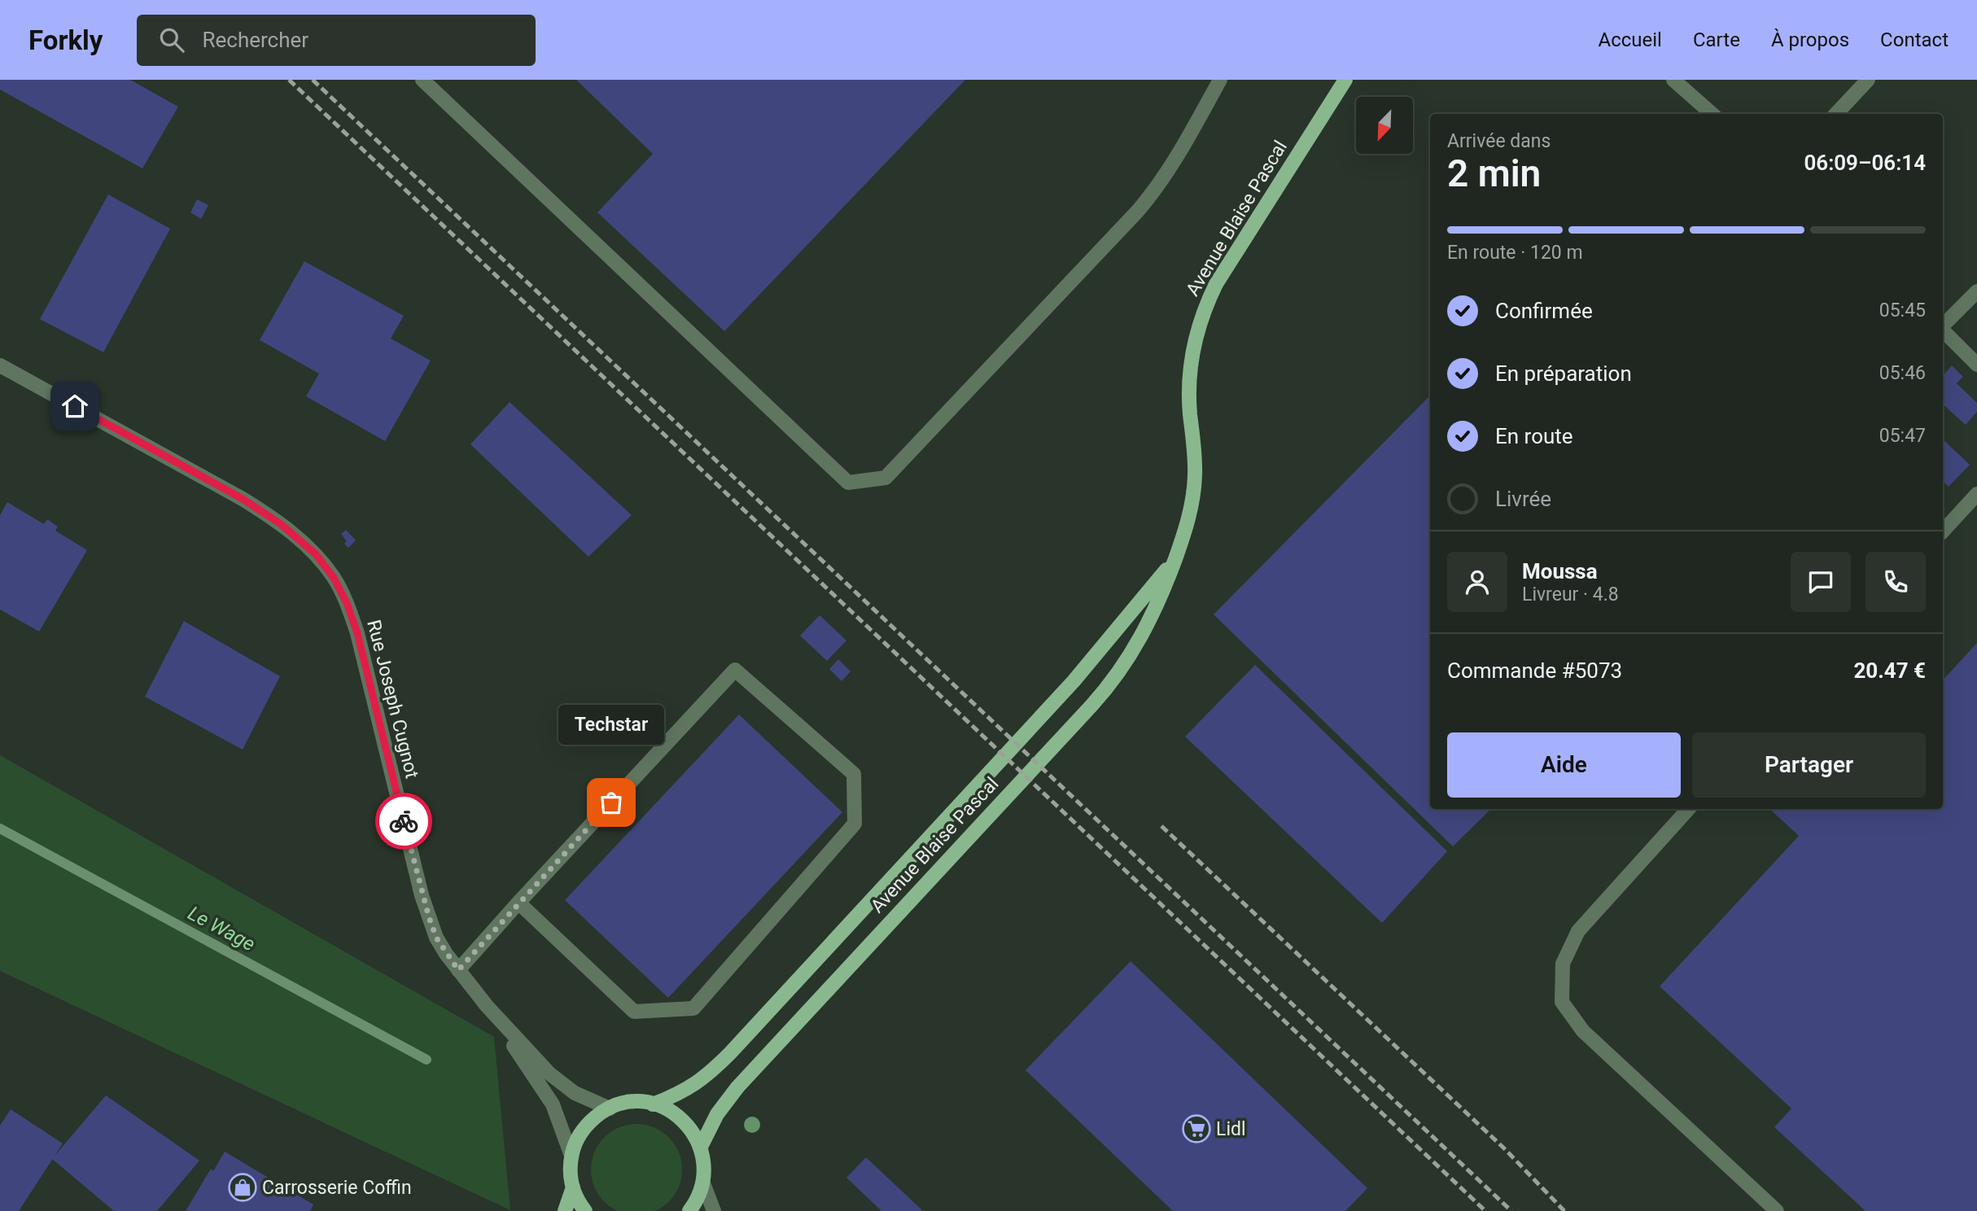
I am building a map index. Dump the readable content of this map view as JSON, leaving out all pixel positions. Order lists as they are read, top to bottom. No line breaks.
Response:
{"streets":{"main road":["Avenue Blaise Pascal"],"street":["Rue Joseph Cugnot"]},"water":["Le Wage"],"places":{"other":["Techstar"],"supermarket":["Lidl"],"shop":["Carrosserie Coffin"]},"north":"bottom left","page":{"header":"Forkly","search":"Rechercher","nav":["Accueil","Carte","À propos","Contact"],"heading":["2 min","Arrivée dans","06:09–06:14"],"panel":["Moussa","Livreur · 4.8","Commande #5073","20.47 €"],"bar":"En route · 120 m","list":[["Confirmée","05:45"],["En préparation","05:46"],["En route","05:47"],"Livrée"],"bubble":"Techstar","buttons":["Aide","Partager"]}}
